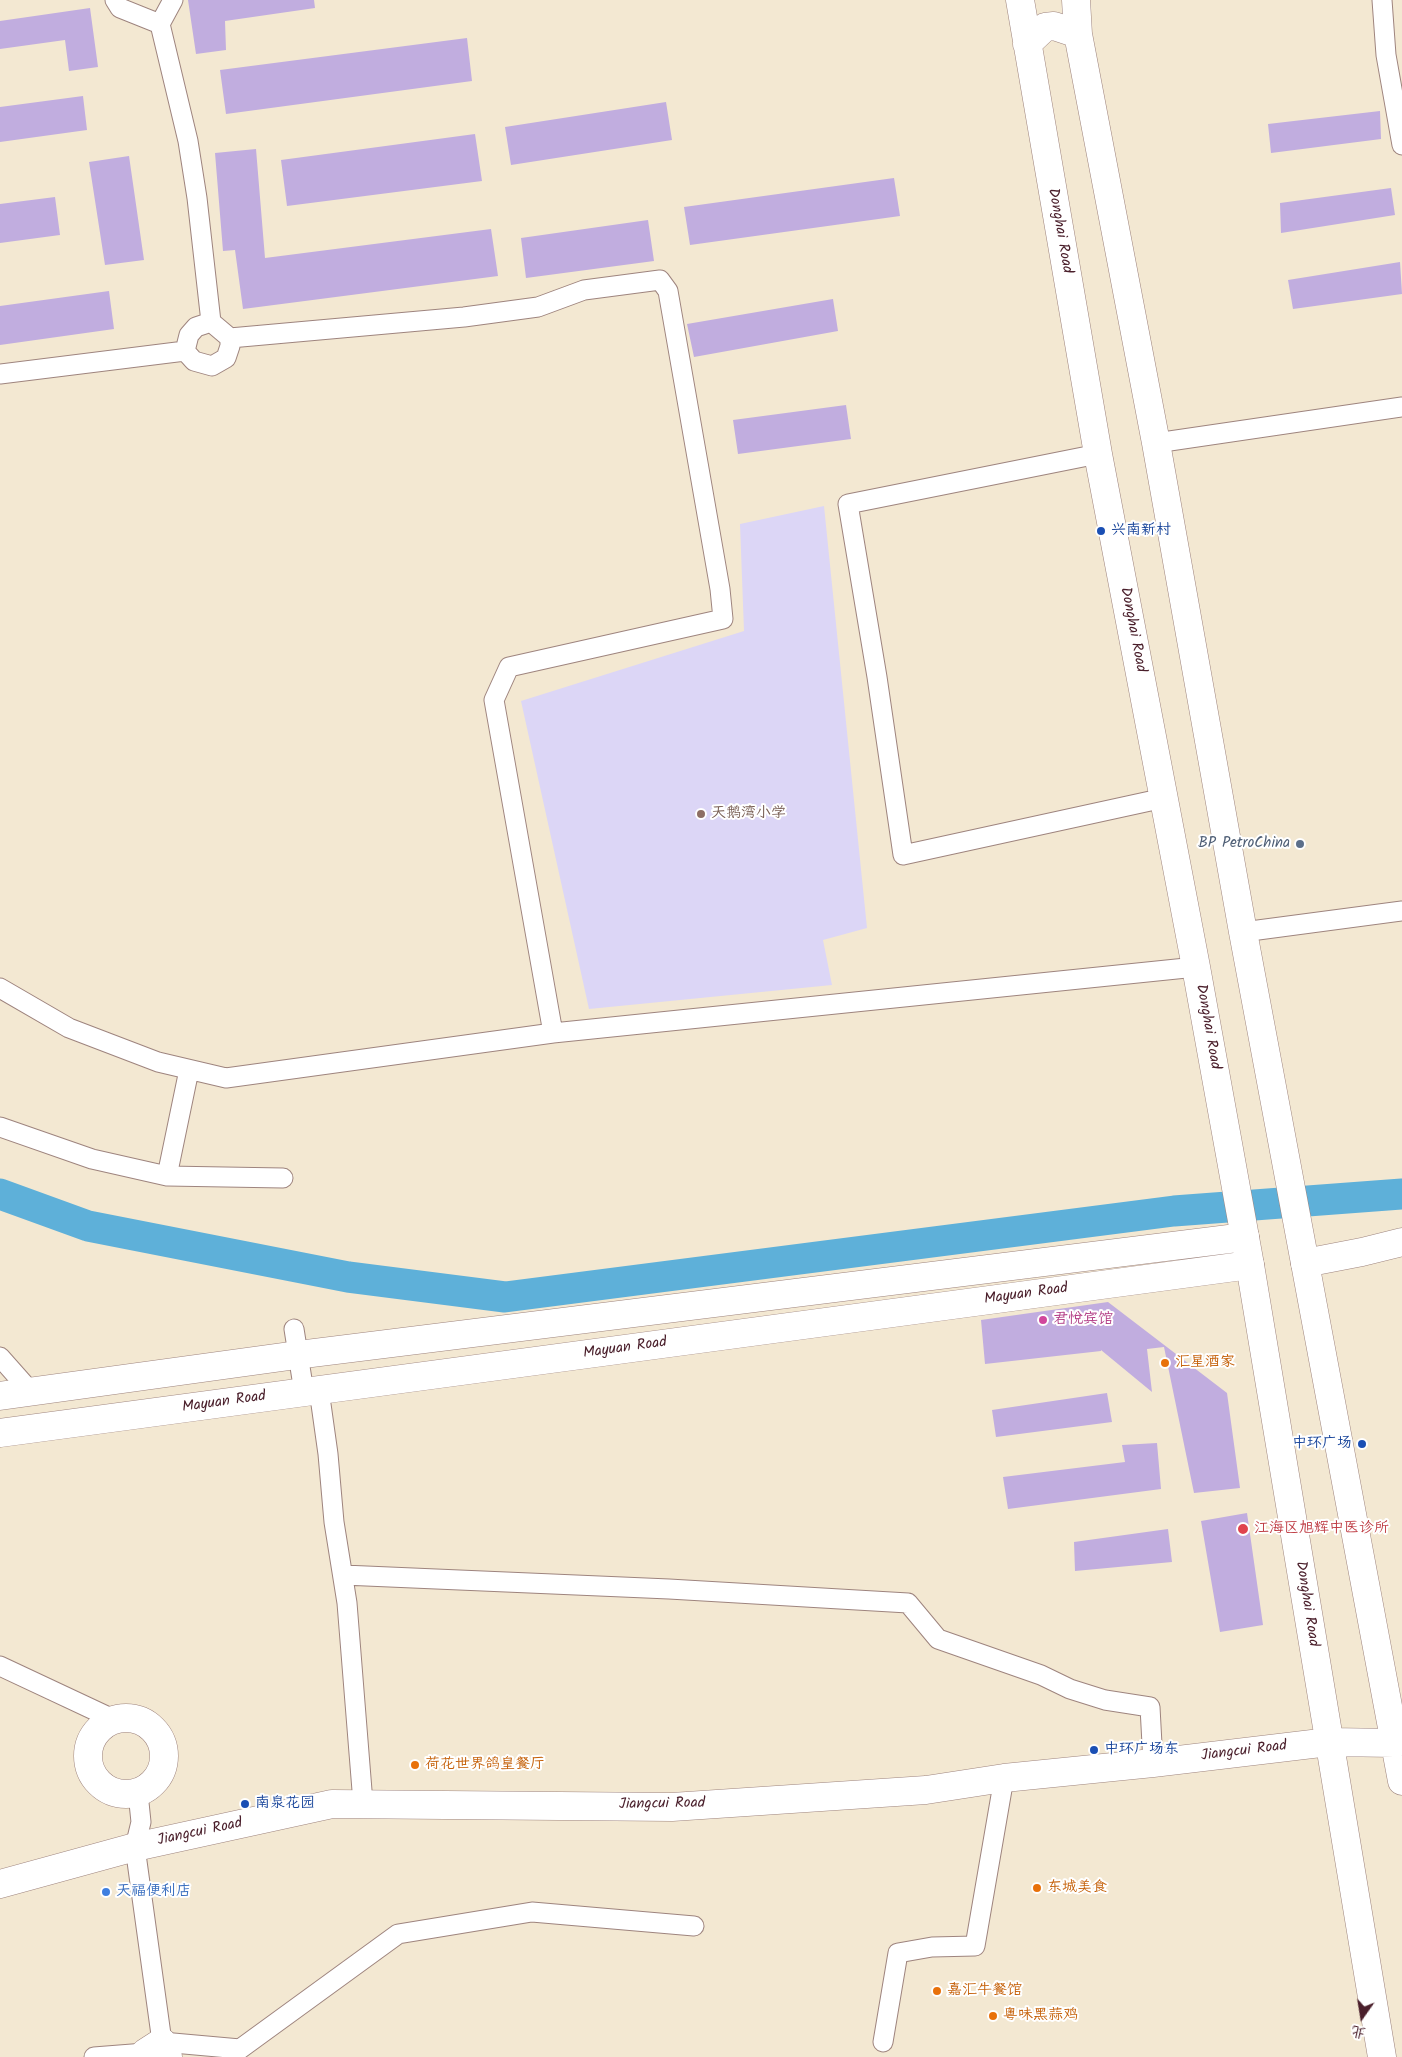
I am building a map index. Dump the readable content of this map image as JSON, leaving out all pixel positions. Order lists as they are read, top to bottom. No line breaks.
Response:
{"streets":{"street":["Donghai Road","Mayuan Road","Jiangcui Road"]},"crossings":[["Donghai Road","Mayuan Road"],["Donghai Road","Jiangcui Road"]],"places":["兴南新村","天鹅湾小学","BP PetroChina","君悦宾馆","汇星酒家","中环广场","江海区旭辉中医诊所","中环广场东","荷花世界鸽皇餐厅","南泉花园","东城美食","天福便利店","嘉汇牛餐馆","粤味黑蒜鸡"],"north":"bottom"}
